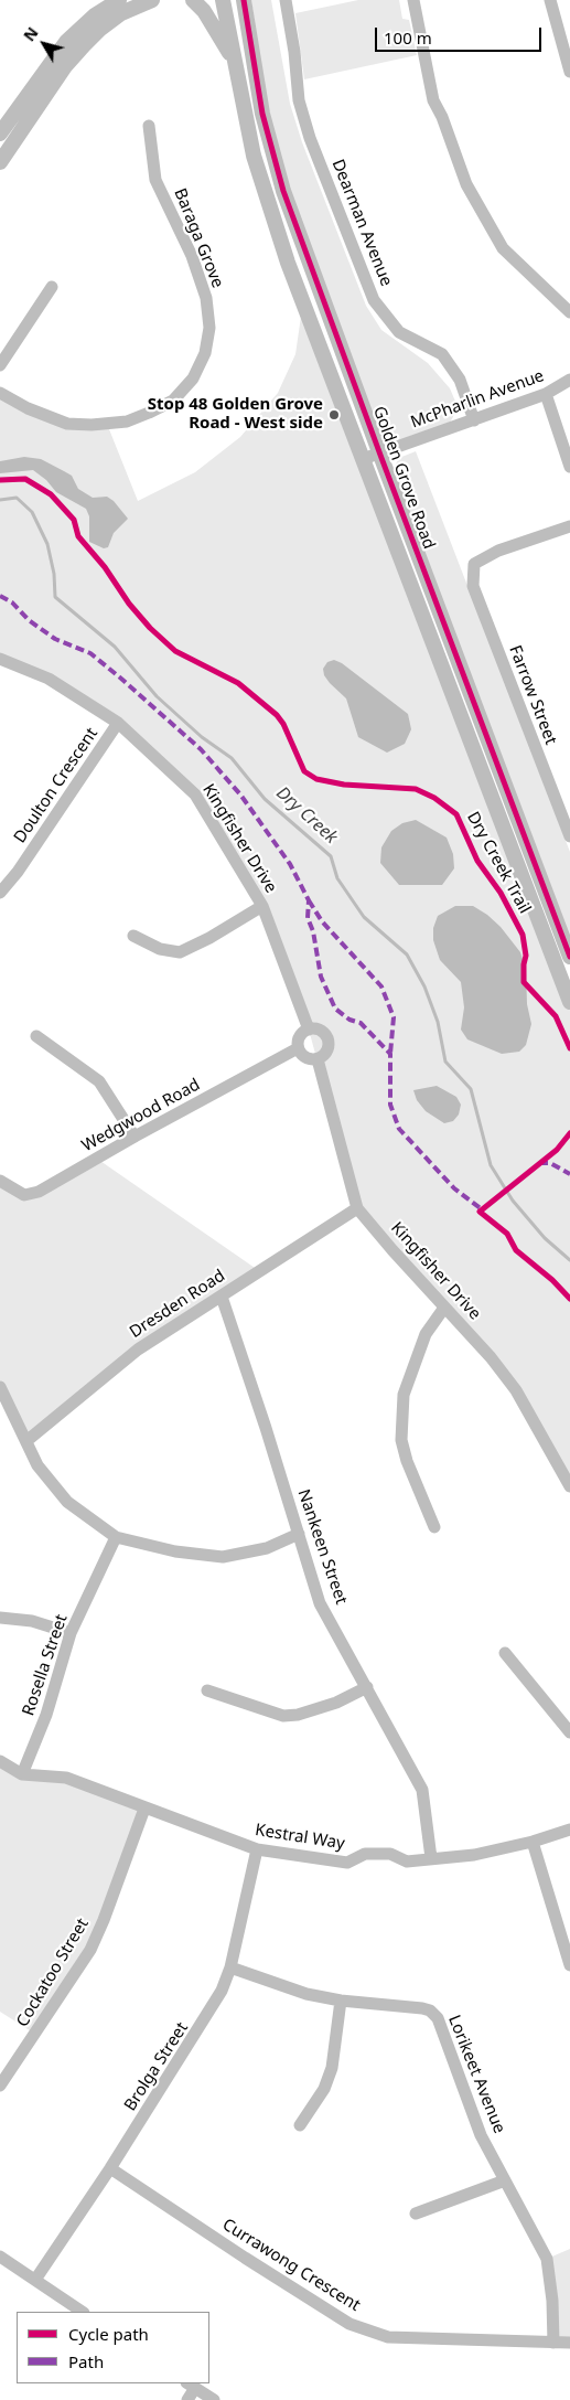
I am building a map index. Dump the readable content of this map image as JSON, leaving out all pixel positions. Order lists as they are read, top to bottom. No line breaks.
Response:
{"streets":{"main road":["Golden Grove Road"],"street":["Dearman Avenue","Baraga Grove","McPharlin Avenue","Farrow Street","Doulton Crescent","Kingfisher Drive","Wedgwood Road","Dresden Road","Nankeen Street","Rosella Street","Kestral Way","Cockatoo Street","Brolga Street","Lorikeet Avenue","Currawong Crescent"],"cycle path":["Dry Creek Trail"]},"crossings":[["Dearman Avenue","McPharlin Avenue"],["McPharlin Avenue","Golden Grove Road"],["Doulton Crescent","Kingfisher Drive"],["Kingfisher Drive","Wedgwood Road"],["Kingfisher Drive","Dresden Road"],["Dresden Road","Nankeen Street"],["Nankeen Street","Kestral Way"],["Rosella Street","Kestral Way"],["Kestral Way","Cockatoo Street"],["Kestral Way","Brolga Street"],["Brolga Street","Lorikeet Avenue"],["Brolga Street","Currawong Crescent"],["Lorikeet Avenue","Currawong Crescent"]],"water":["Dry Creek"],"places":["Stop 48 Golden Grove Road - West side"],"legend":["Cycle path","Path"],"scale_bar":"100 m","north":"top left"}
